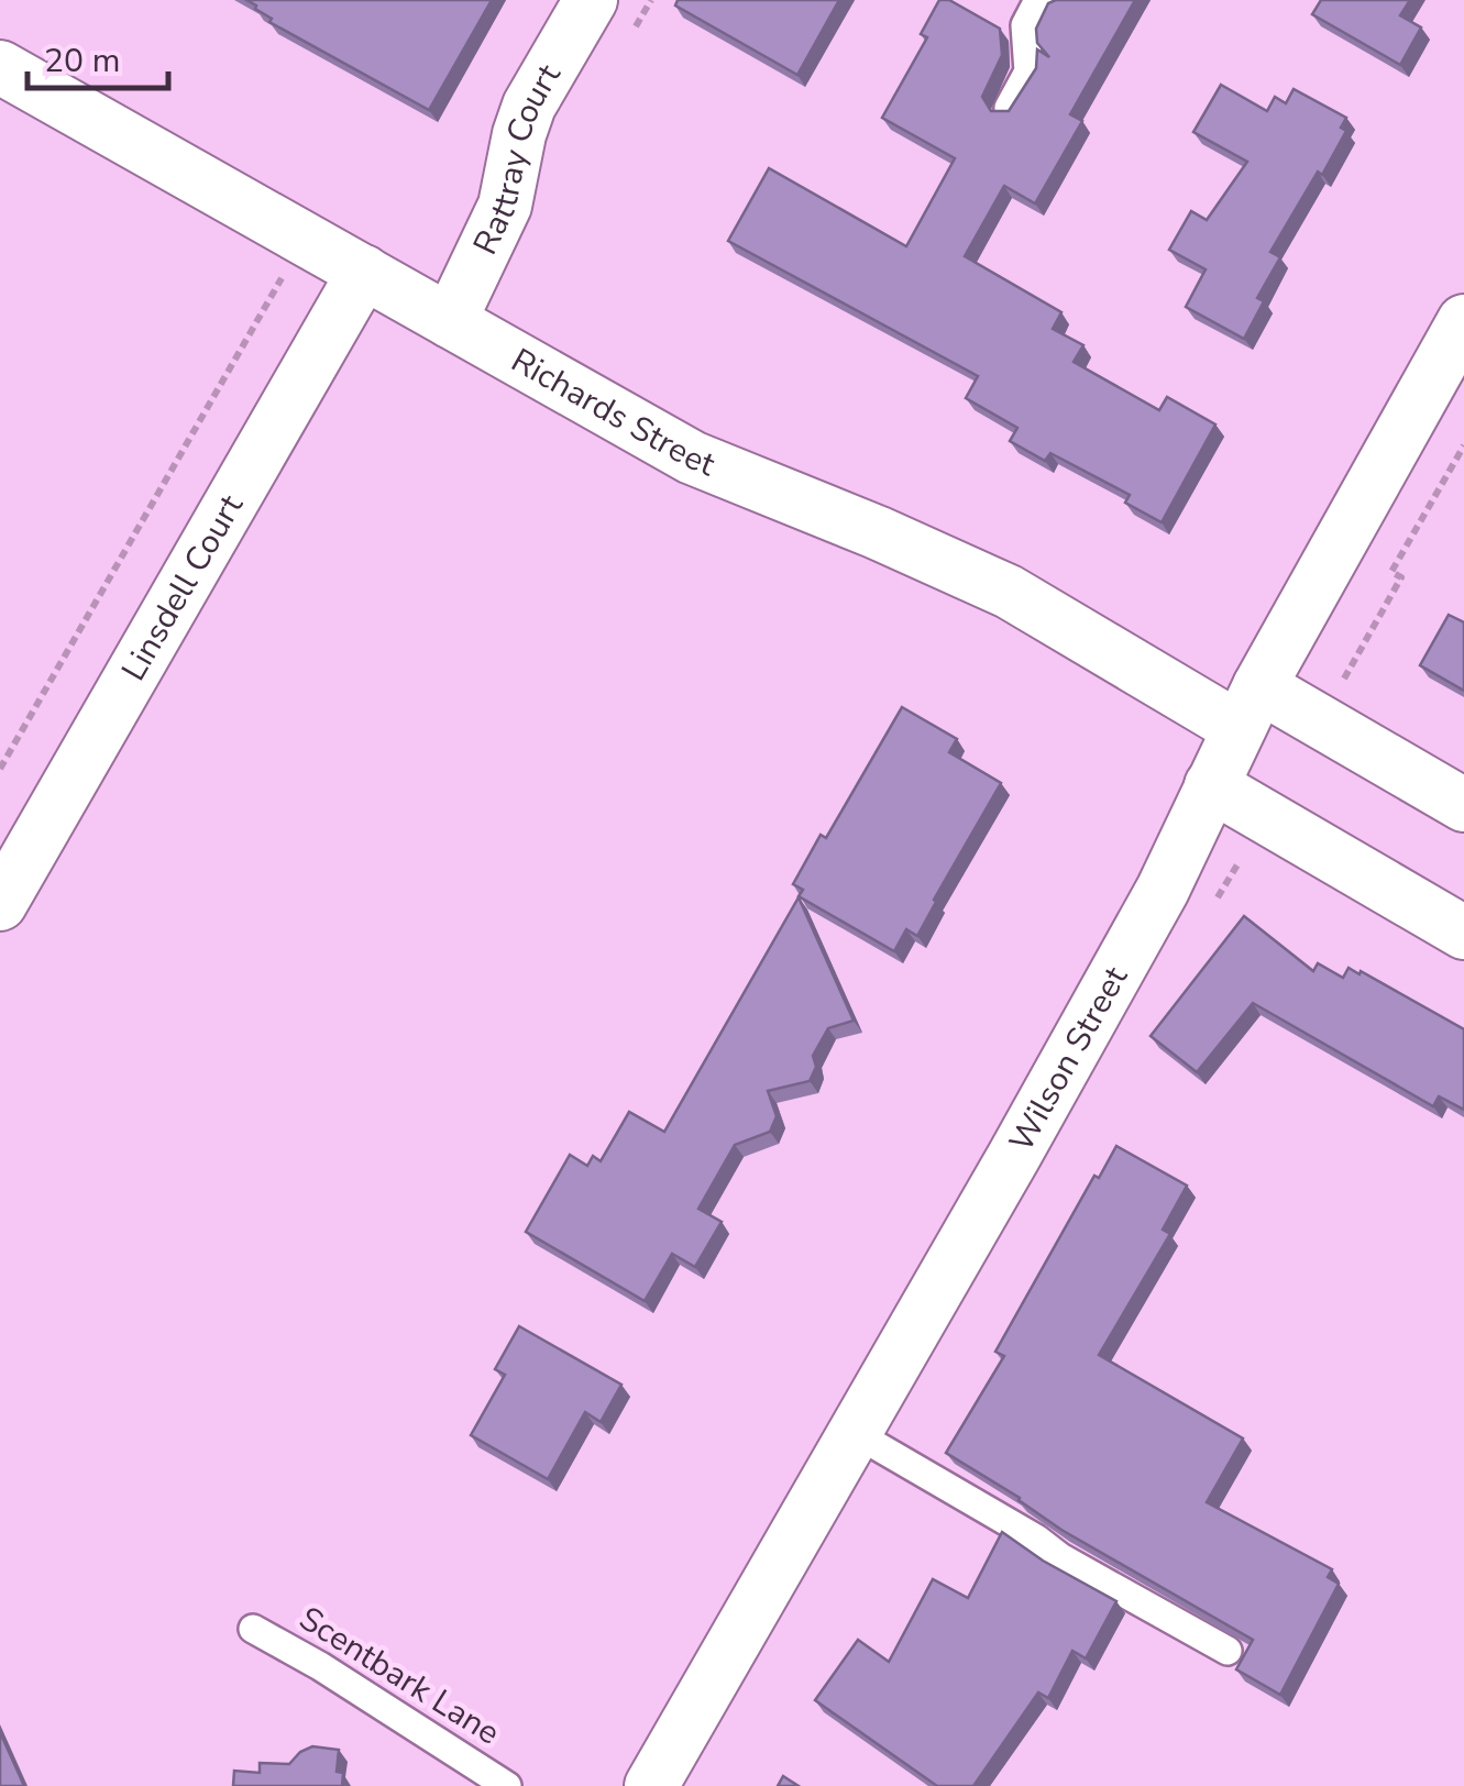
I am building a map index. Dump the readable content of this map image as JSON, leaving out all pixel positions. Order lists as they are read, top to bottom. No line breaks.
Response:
{"streets":{"street":["Rattray Court","Richards Street","Linsdell Court","Wilson Street"],"lane":["Scentbark Lane"]},"crossings":[["Rattray Court","Richards Street"],["Richards Street","Linsdell Court"],["Richards Street","Wilson Street"]],"scale_bar":"20 m"}
